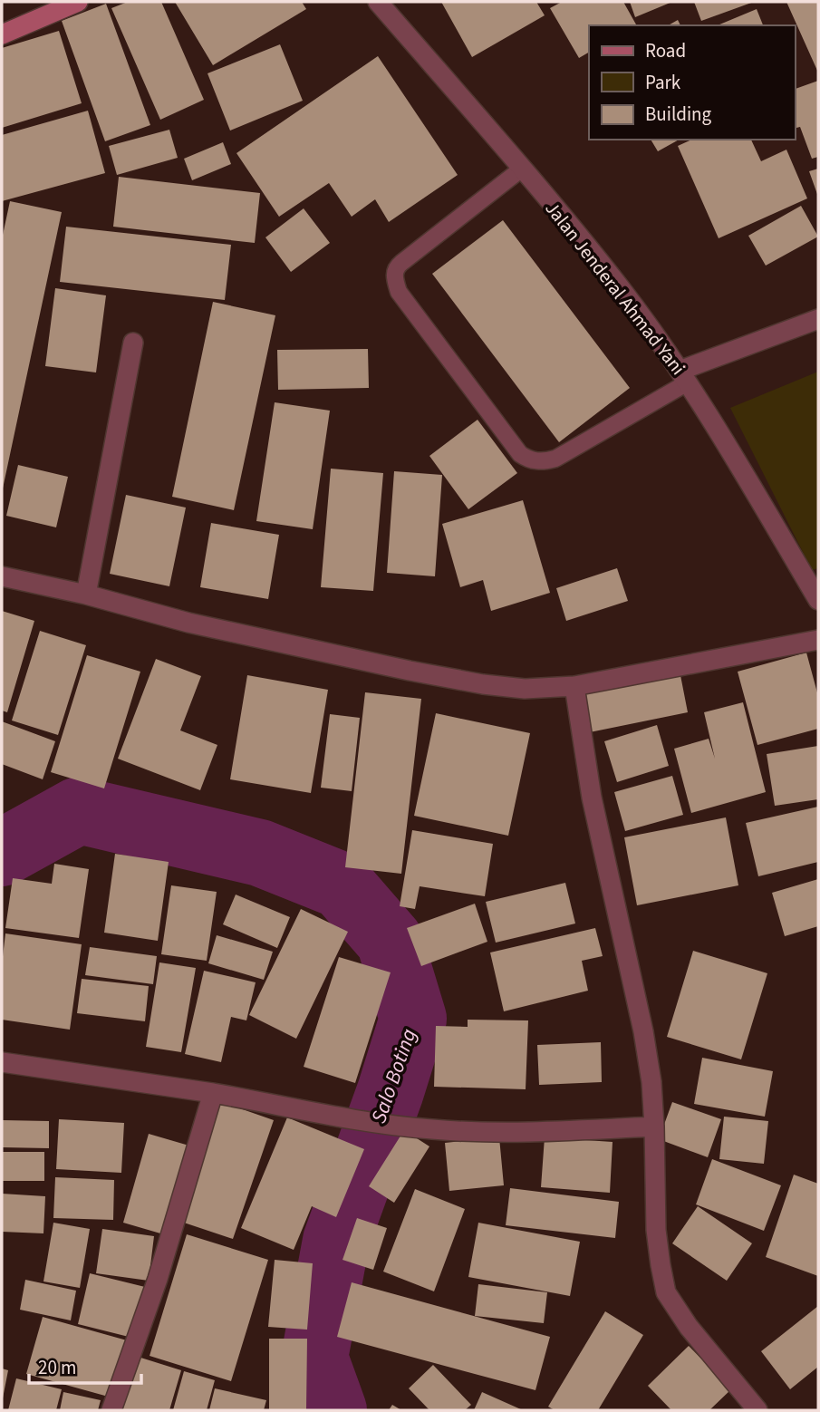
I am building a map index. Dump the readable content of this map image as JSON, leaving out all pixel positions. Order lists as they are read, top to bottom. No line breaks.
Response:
{"streets":{"street":["Jalan Jenderal Ahmad Yani"]},"water":["Salo Boting"],"legend":["Road","Park","Building"],"scale_bar":"20 m"}
